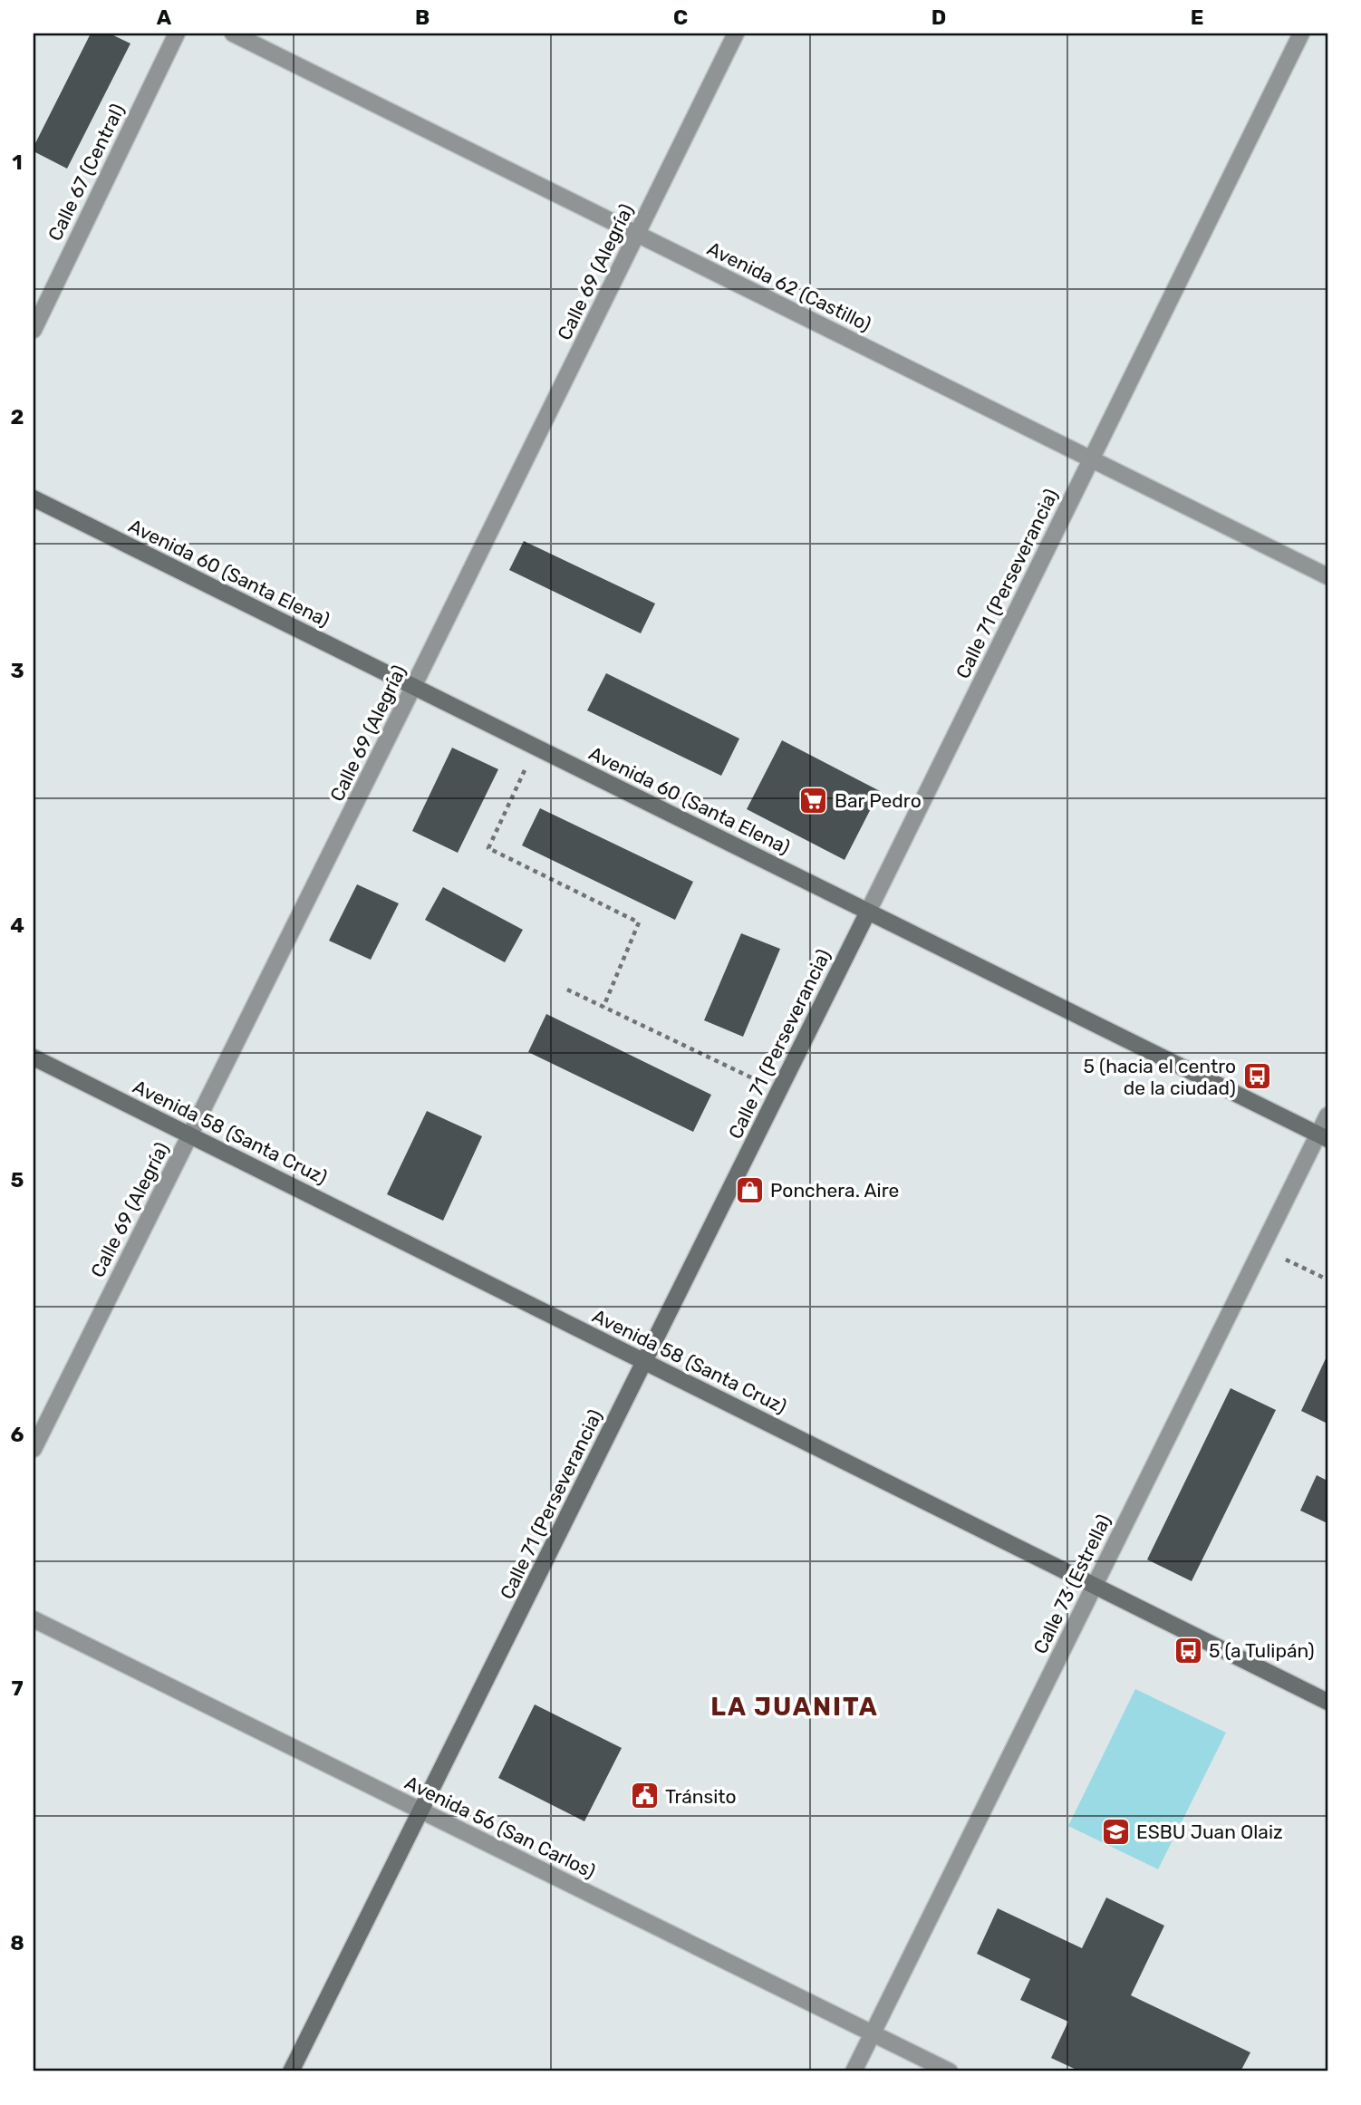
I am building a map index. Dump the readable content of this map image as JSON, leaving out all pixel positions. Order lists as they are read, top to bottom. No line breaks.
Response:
{"streets":{"street":["Calle 67 (Central)","Calle 69 (Alegría)","Avenida 62 (Castillo)","Avenida 60 (Santa Elena)","Calle 71 (Perseverancia)","Avenida 58 (Santa Cruz)","Calle 73 (Estrella)","Avenida 56 (San Carlos)"]},"crossings":[["Calle 69 (Alegría)","Avenida 62 (Castillo)"],["Calle 69 (Alegría)","Avenida 60 (Santa Elena)"],["Calle 69 (Alegría)","Avenida 58 (Santa Cruz)"],["Avenida 62 (Castillo)","Calle 71 (Perseverancia)"],["Avenida 60 (Santa Elena)","Calle 71 (Perseverancia)"],["Avenida 60 (Santa Elena)","Calle 73 (Estrella)"],["Calle 71 (Perseverancia)","Avenida 58 (Santa Cruz)"],["Calle 71 (Perseverancia)","Avenida 56 (San Carlos)"],["Avenida 58 (Santa Cruz)","Calle 73 (Estrella)"],["Calle 73 (Estrella)","Avenida 56 (San Carlos)"]],"districts":["LA JUANITA"],"places":{"supermarket":["Bar Pedro"],"bus stop":["5 (hacia el centro de la ciudad)","5 (a Tulipán)"],"shop":["Ponchera. Aire"],"public building":["Tránsito"],"school or university":["ESBU Juan Olaiz"]},"grid":{"columns":["A","B","C","D","E"],"rows":["1","2","3","4","5","6","7","8"]}}
